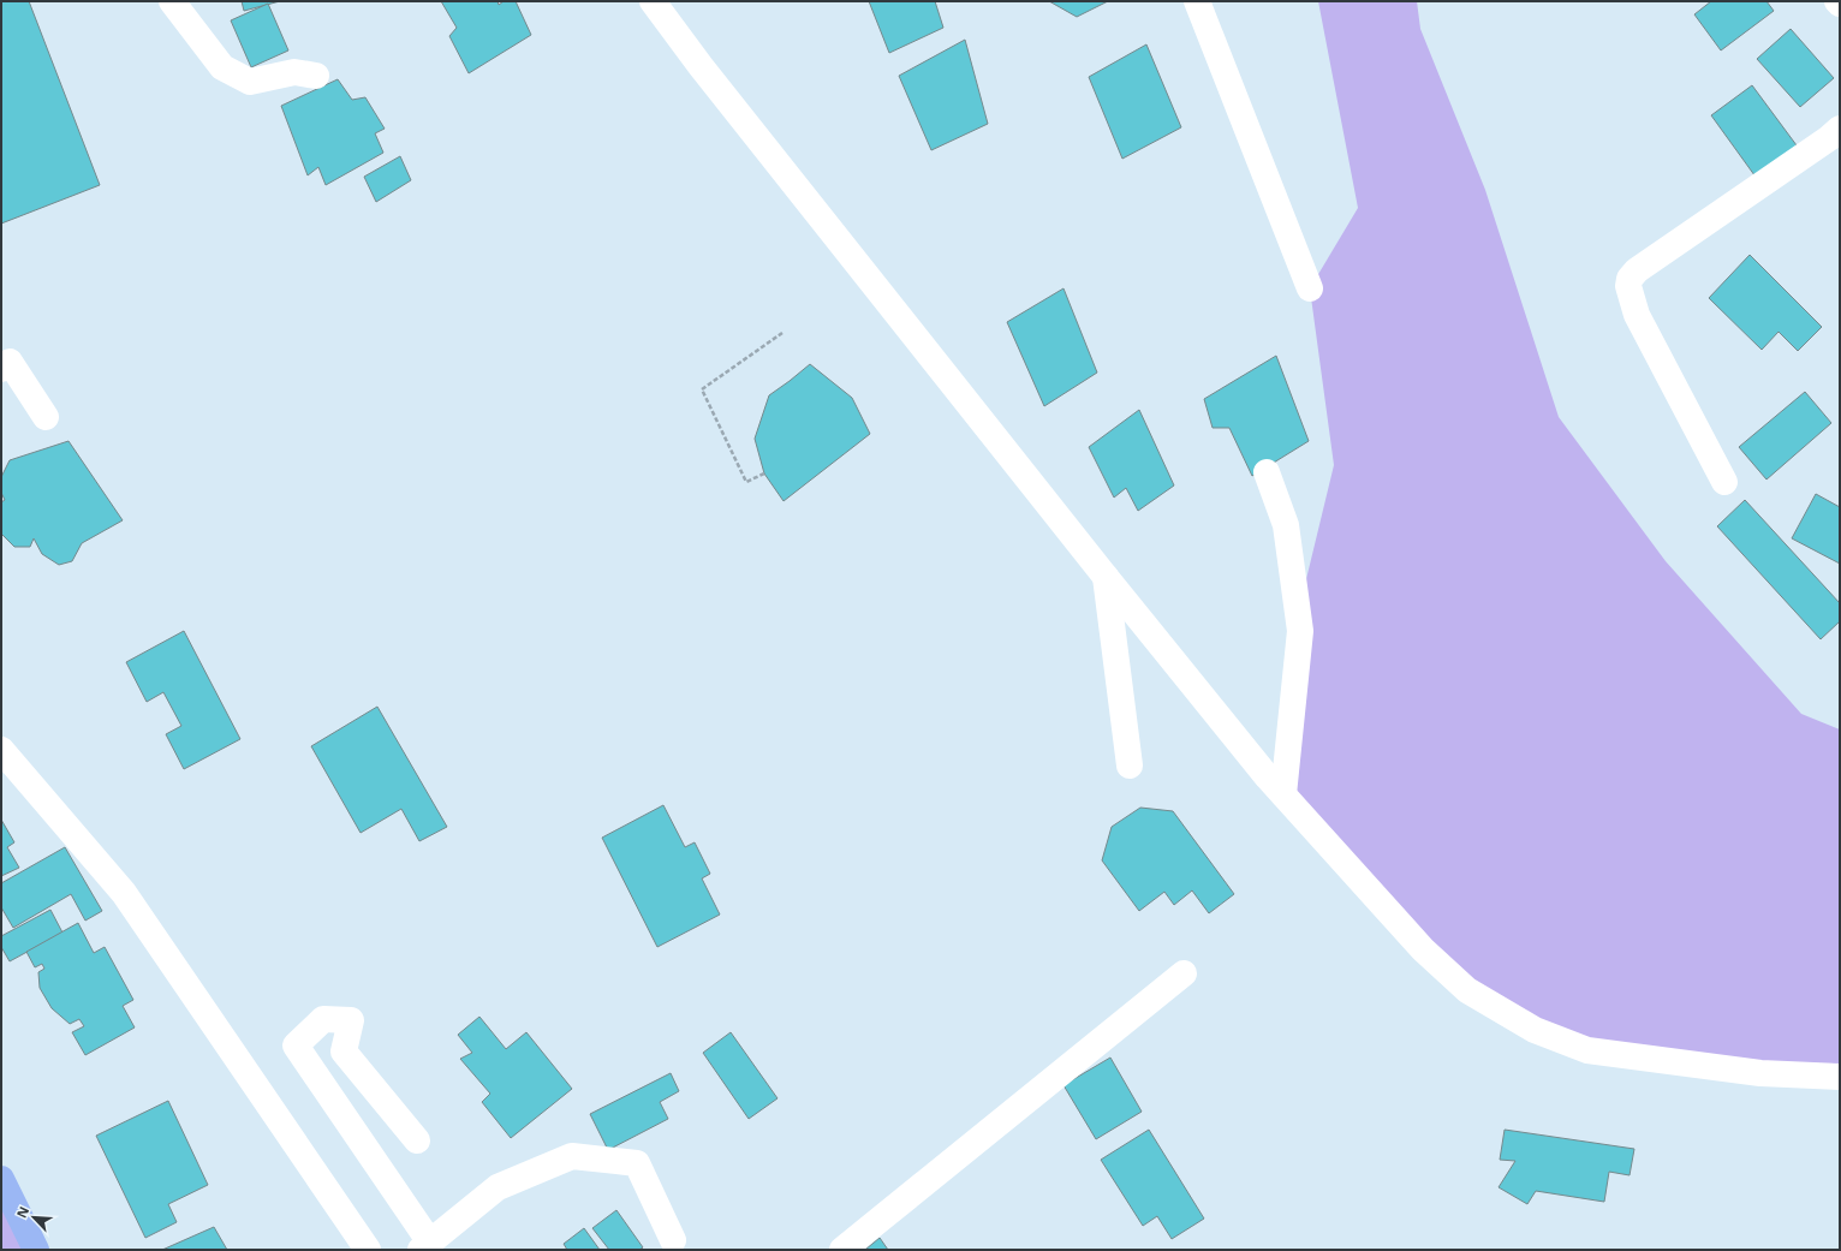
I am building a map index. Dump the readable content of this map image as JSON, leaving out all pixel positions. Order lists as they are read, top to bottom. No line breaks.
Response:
{"north":"top left"}
